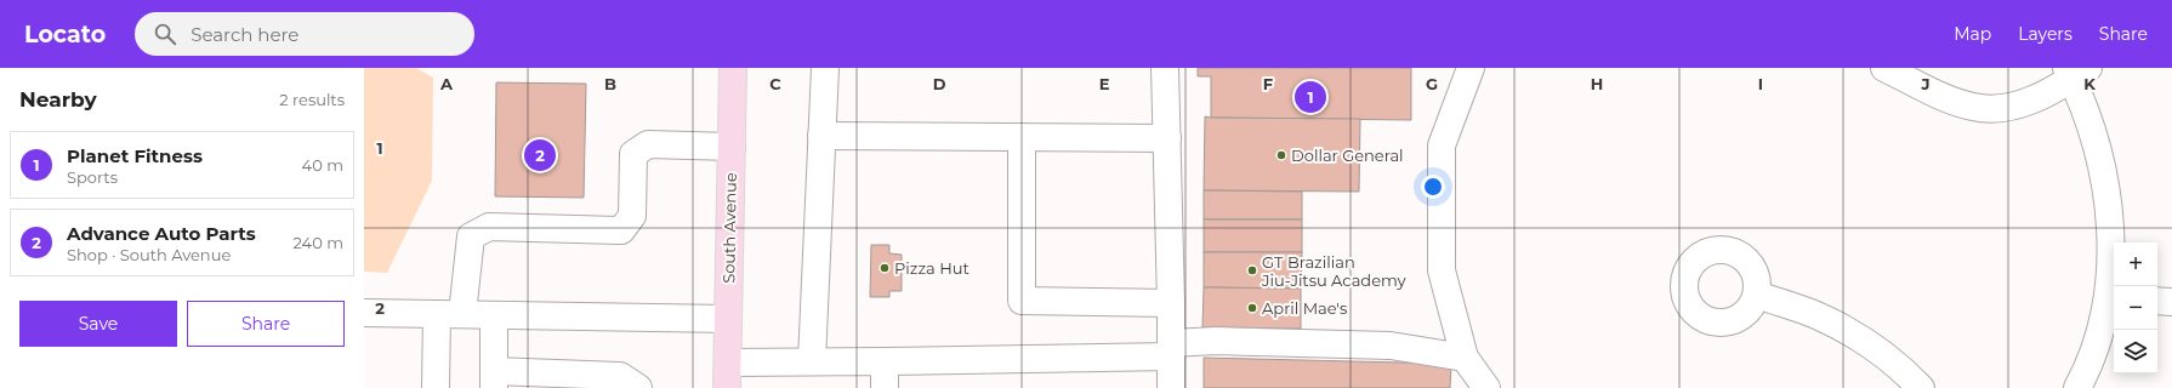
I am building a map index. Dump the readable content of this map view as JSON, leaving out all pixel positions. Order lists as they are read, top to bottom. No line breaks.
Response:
{"streets":{"main road":["South Avenue"]},"places":["Dollar General","Pizza Hut","GT Brazilian Jiu-Jitsu Academy","April Mae's"],"page":{"header":"Locato","search":"Search here","nav":["Map","Layers","Share"],"heading":["Nearby","2 results"],"pins":["1","2"],"list":[{"mark":"1","name":"Planet Fitness","note":"Sports","value":"40 m"},{"mark":"2","name":"Advance Auto Parts","note":"Shop · South Avenue","value":"240 m"}],"map_buttons":["+","−"],"buttons":["Save","Share"]},"grid":{"columns":["A","B","C","D","E","F","G","H","I","J","K"],"rows":["1","2"]}}
